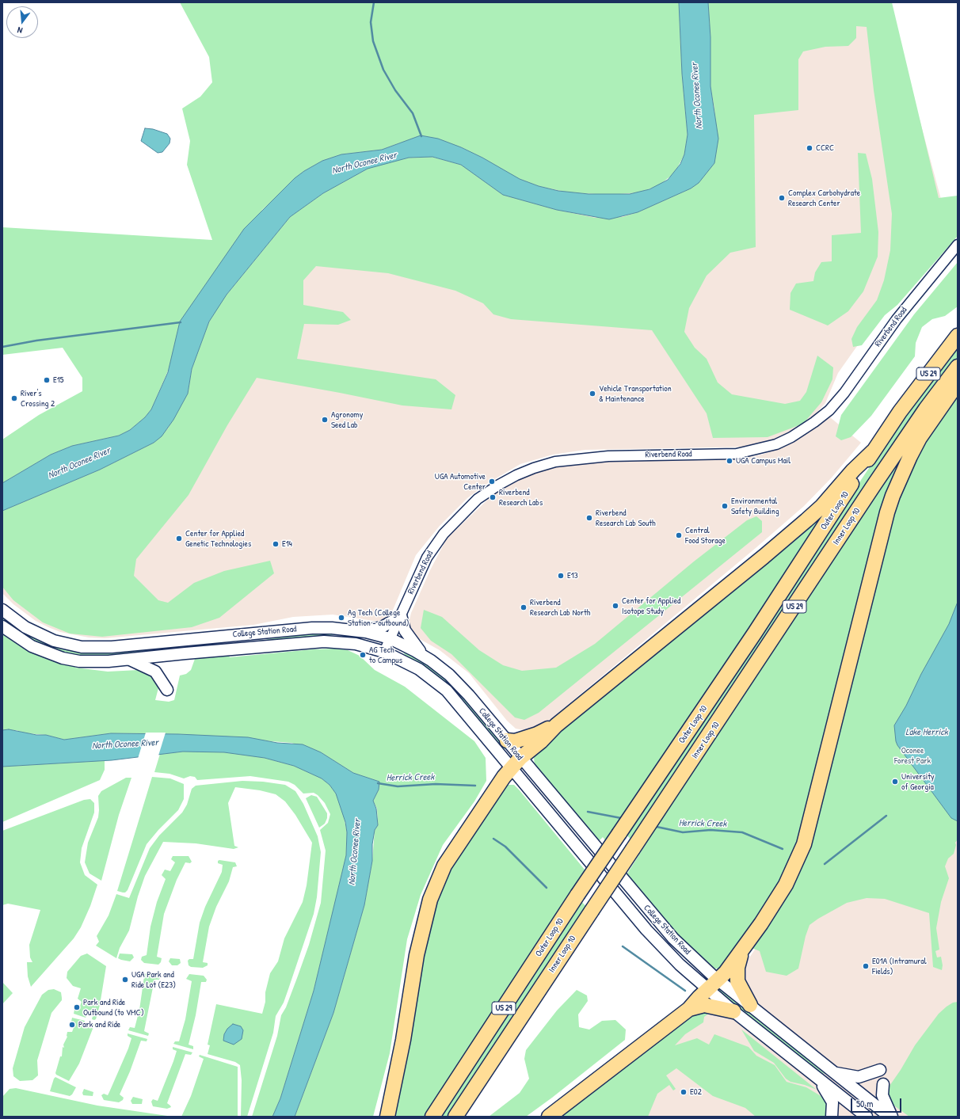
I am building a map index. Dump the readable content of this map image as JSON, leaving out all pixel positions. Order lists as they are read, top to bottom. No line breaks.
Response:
{"streets":{"highway":["US 29","Outer Loop 10","Inner Loop 10"],"main road":["College Station Road"],"street":["Riverbend Road"]},"crossings":[["Riverbend Road","College Station Road"]],"water":["North Oconee River","Lake Herrick","Herrick Creek"],"parks":["Oconee Forest Park"],"places":["CCRC","Complex Carbohydrate Research Center","E15","Vehicle Transportation & Maintenance","River's Crossing 2","Agronomy Seed Lab","UGA Campus Mail","UGA Automotive Center","Riverbend Research Labs","Environmental Safety Building","Riverbend Research Lab South","Central Food Storage","Center for Applied Genetic Technologies","E14","E13","Center for Applied Isotope Study","Riverbend Research Lab North","Ag Tech (College Station - outbound)","AG Tech to Campus","University of Georgia","E01A (Intramural Fields)","UGA Park and Ride Lot (E23)","Park and Ride Outbound (to VMC)","Park and Ride","E02"],"scale_bar":"50 m","north":"bottom"}
